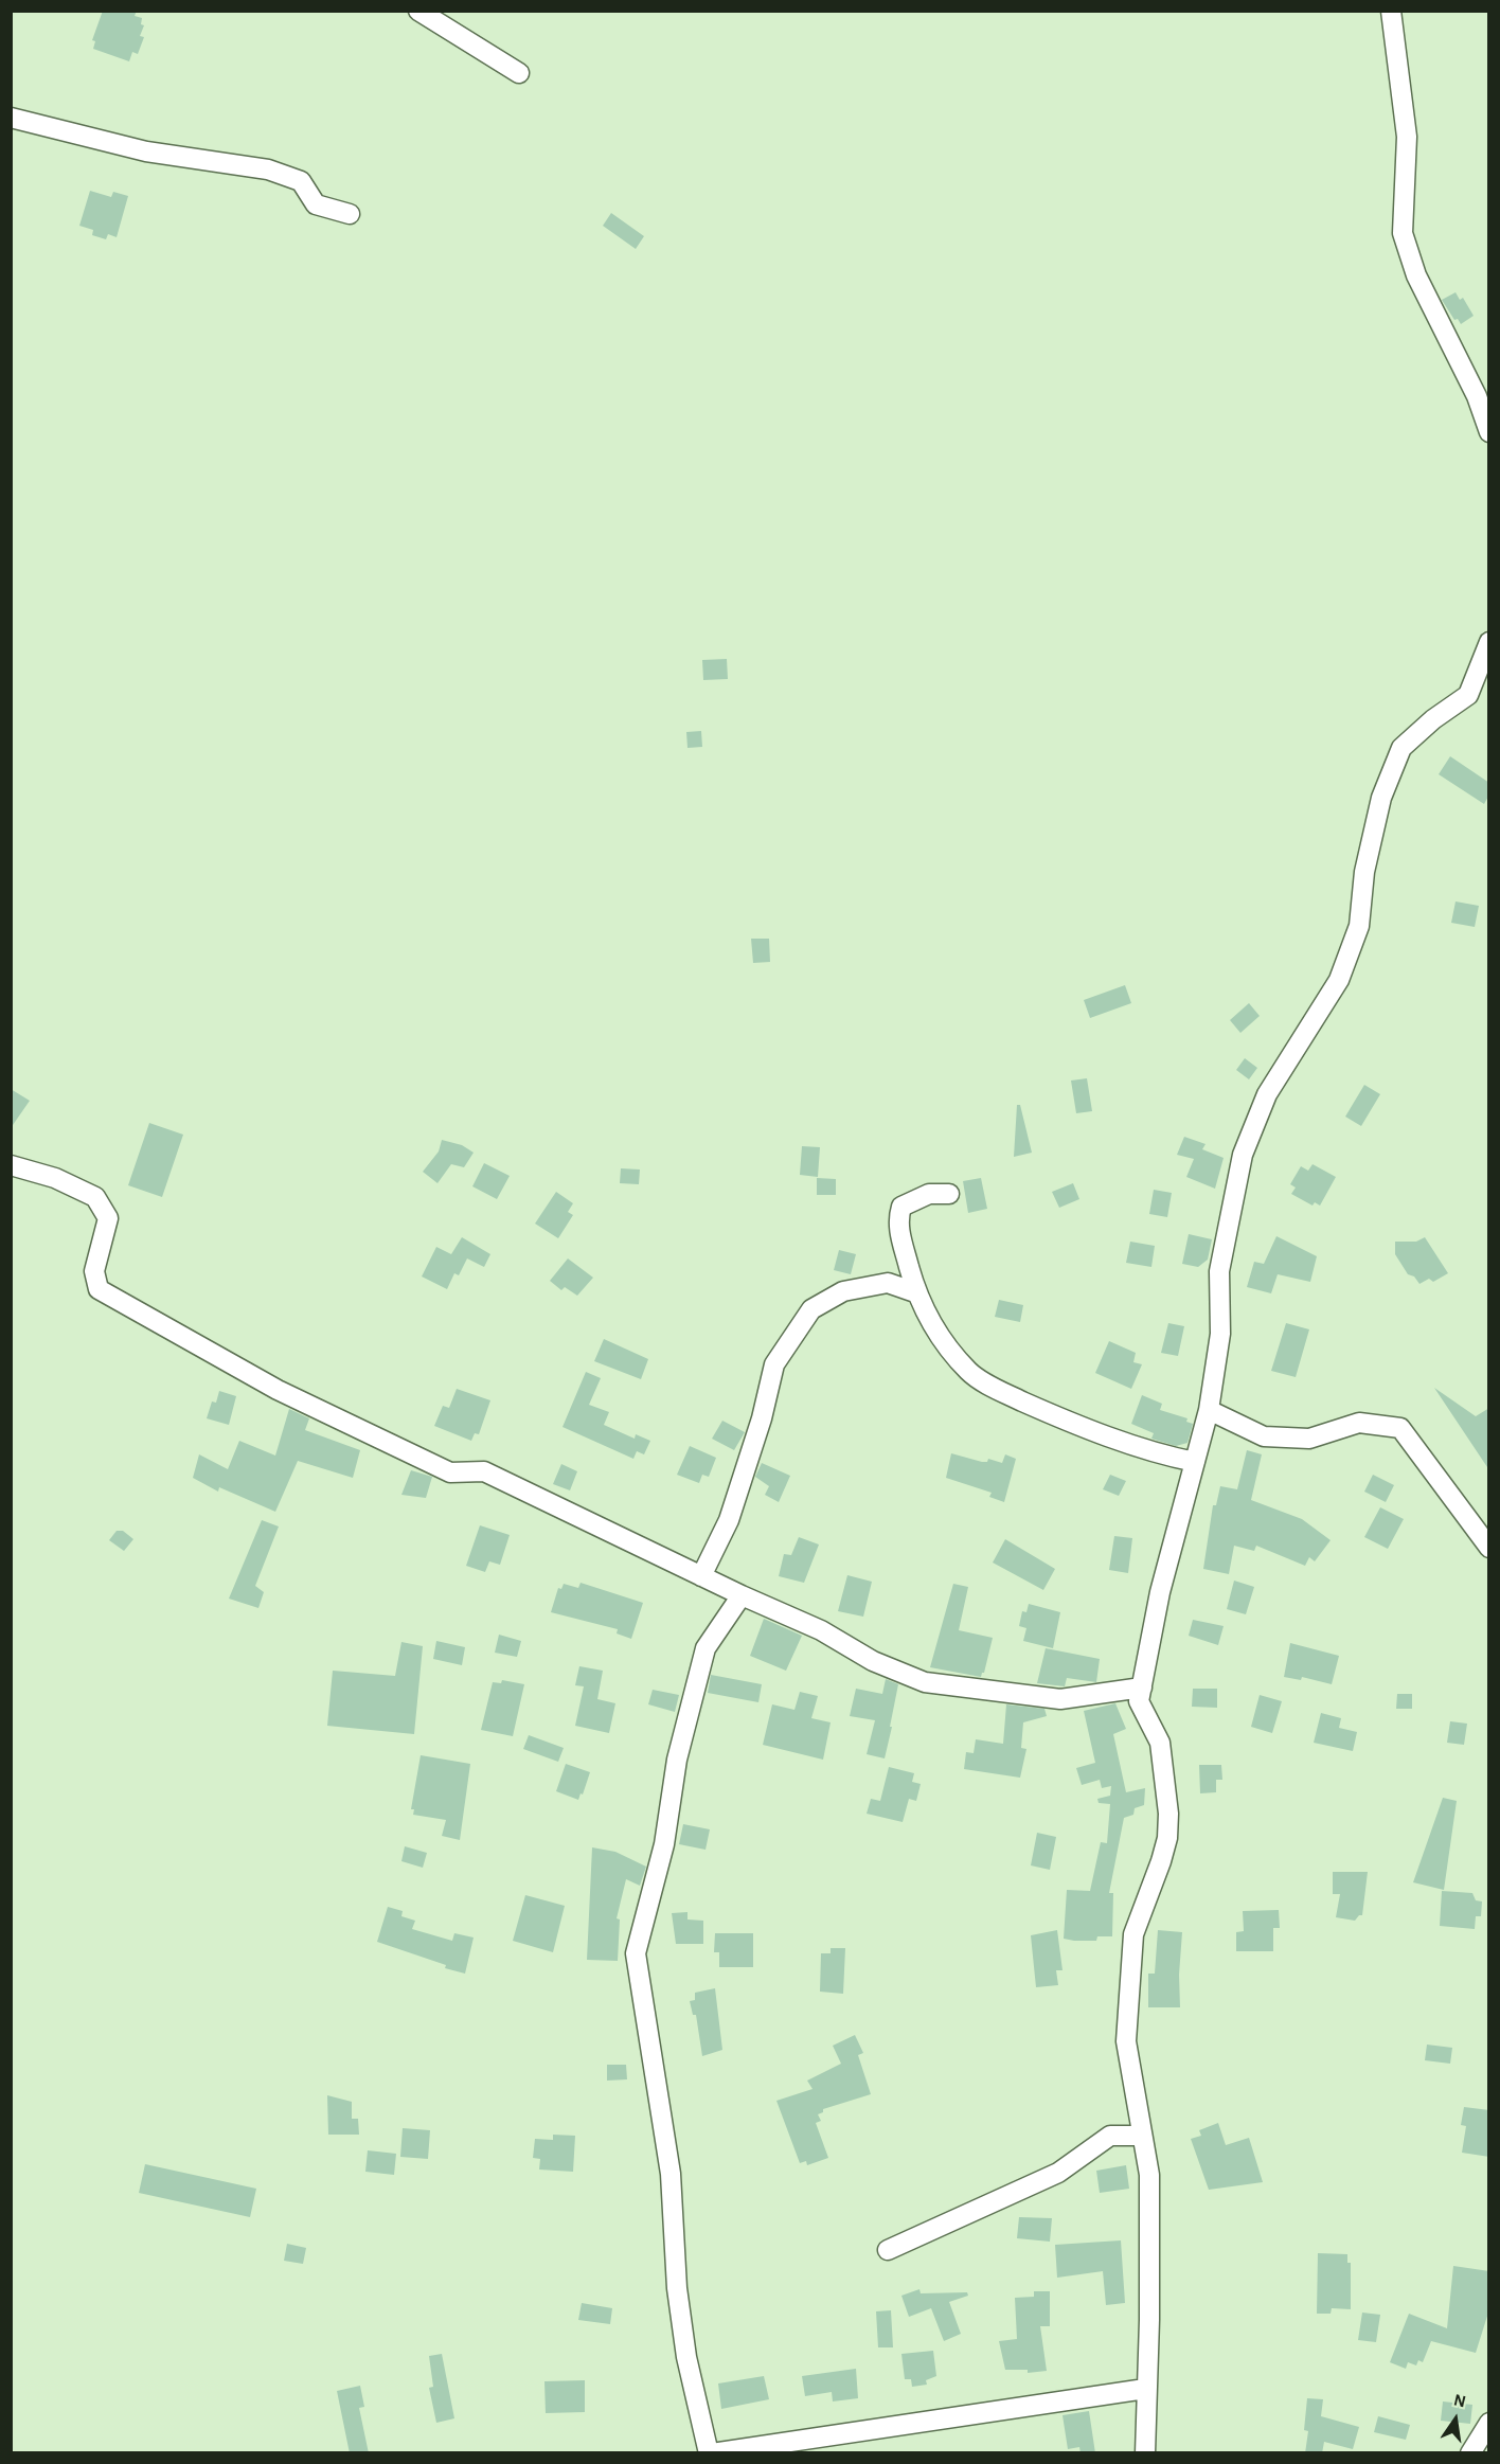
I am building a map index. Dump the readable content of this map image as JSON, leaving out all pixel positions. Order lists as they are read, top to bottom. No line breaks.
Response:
{"north":"top"}
